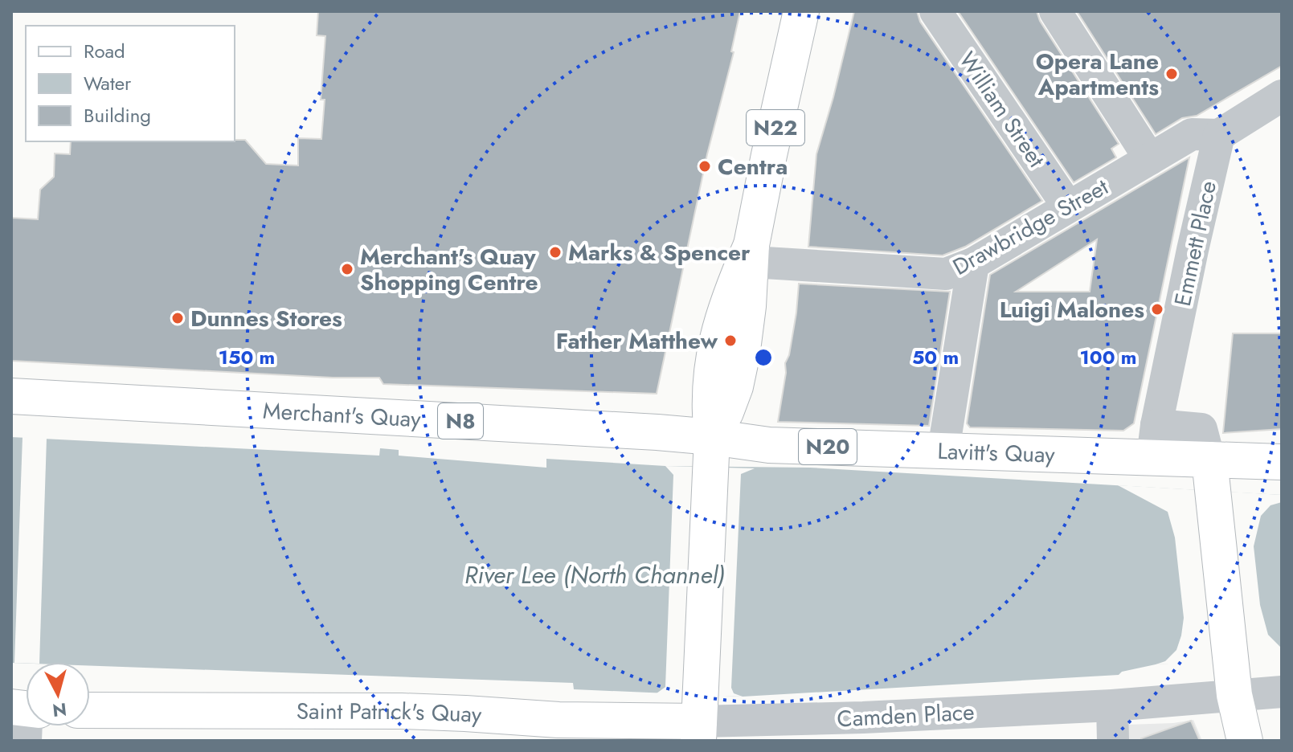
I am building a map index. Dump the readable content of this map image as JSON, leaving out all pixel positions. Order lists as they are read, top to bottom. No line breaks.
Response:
{"streets":{"main road":["N22","Merchant's Quay","N8","N20","Lavitt's Quay","Saint Patrick's Quay"],"street":["William Street","Drawbridge Street","Emmett Place","Camden Place"]},"crossings":[["William Street","Drawbridge Street"],["N22","Drawbridge Street"],["N22","Merchant's Quay"],["N22","Lavitt's Quay"],["Drawbridge Street","Emmett Place"],["Emmett Place","Lavitt's Quay"],["Merchant's Quay","Lavitt's Quay"],["Saint Patrick's Quay","Camden Place"]],"water":["River Lee (North Channel)"],"places":["Opera Lane Apartments","Centra","Marks & Spencer","Merchant's Quay Shopping Centre","Luigi Malones","Dunnes Stores","Father Matthew"],"legend":["Road","Water","Building"],"north":"bottom","rings":["50 m","100 m","150 m"]}
